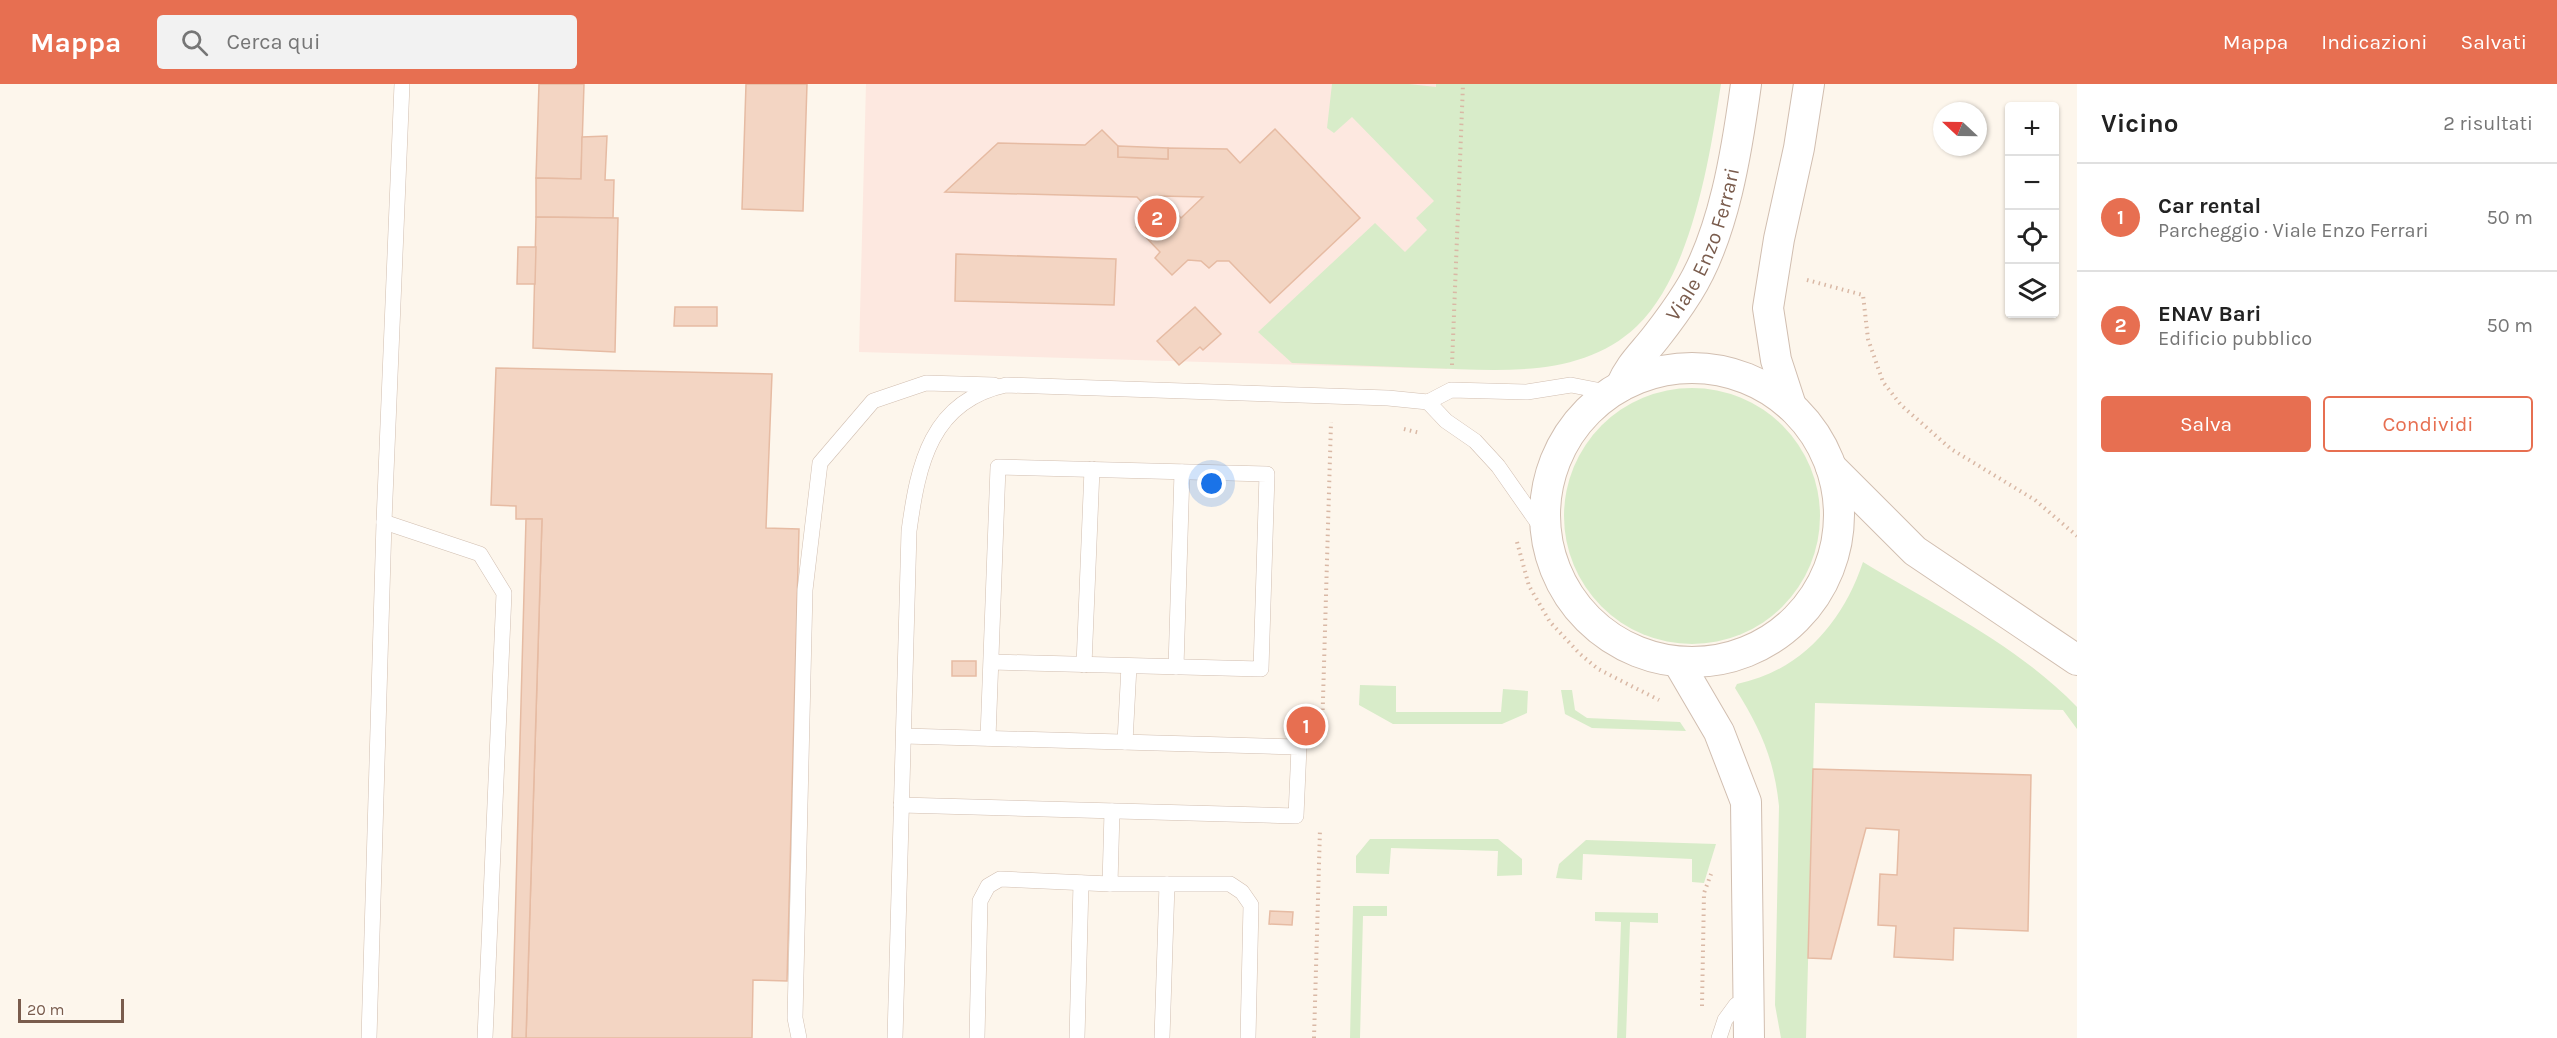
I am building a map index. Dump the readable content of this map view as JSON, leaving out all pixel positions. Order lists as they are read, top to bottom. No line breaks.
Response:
{"streets":{"street":["Viale Enzo Ferrari"]},"scale_bar":"20 m","north":"left","page":{"header":"Mappa","search":"Cerca qui","nav":["Mappa","Indicazioni","Salvati"],"heading":["Vicino","2 risultati"],"map_buttons":["+","−"],"list":[{"mark":"1","name":"Car rental","note":"Parcheggio · Viale Enzo Ferrari","value":"50 m"},{"mark":"2","name":"ENAV Bari","note":"Edificio pubblico","value":"50 m"}],"pins":["2","1"],"buttons":["Salva","Condividi"],"scale":"20 m"}}
